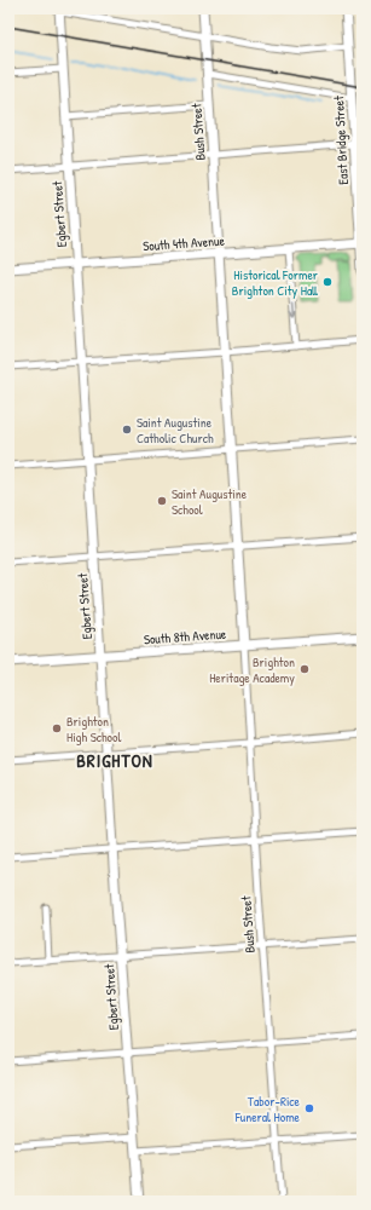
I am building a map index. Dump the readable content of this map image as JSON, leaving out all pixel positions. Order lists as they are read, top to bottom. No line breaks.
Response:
{"streets":{"street":["Bush Street","East Bridge Street","Egbert Street","South 4th Avenue","South 8th Avenue"]},"crossings":[["Bush Street","South 4th Avenue"],["Bush Street","South 8th Avenue"],["East Bridge Street","South 4th Avenue"],["Egbert Street","South 4th Avenue"],["Egbert Street","South 8th Avenue"]],"districts":["BRIGHTON"],"places":["Historical Former Brighton City Hall","Saint Augustine Catholic Church","Saint Augustine School","Brighton Heritage Academy","Brighton High School","Tabor-Rice Funeral Home"]}
